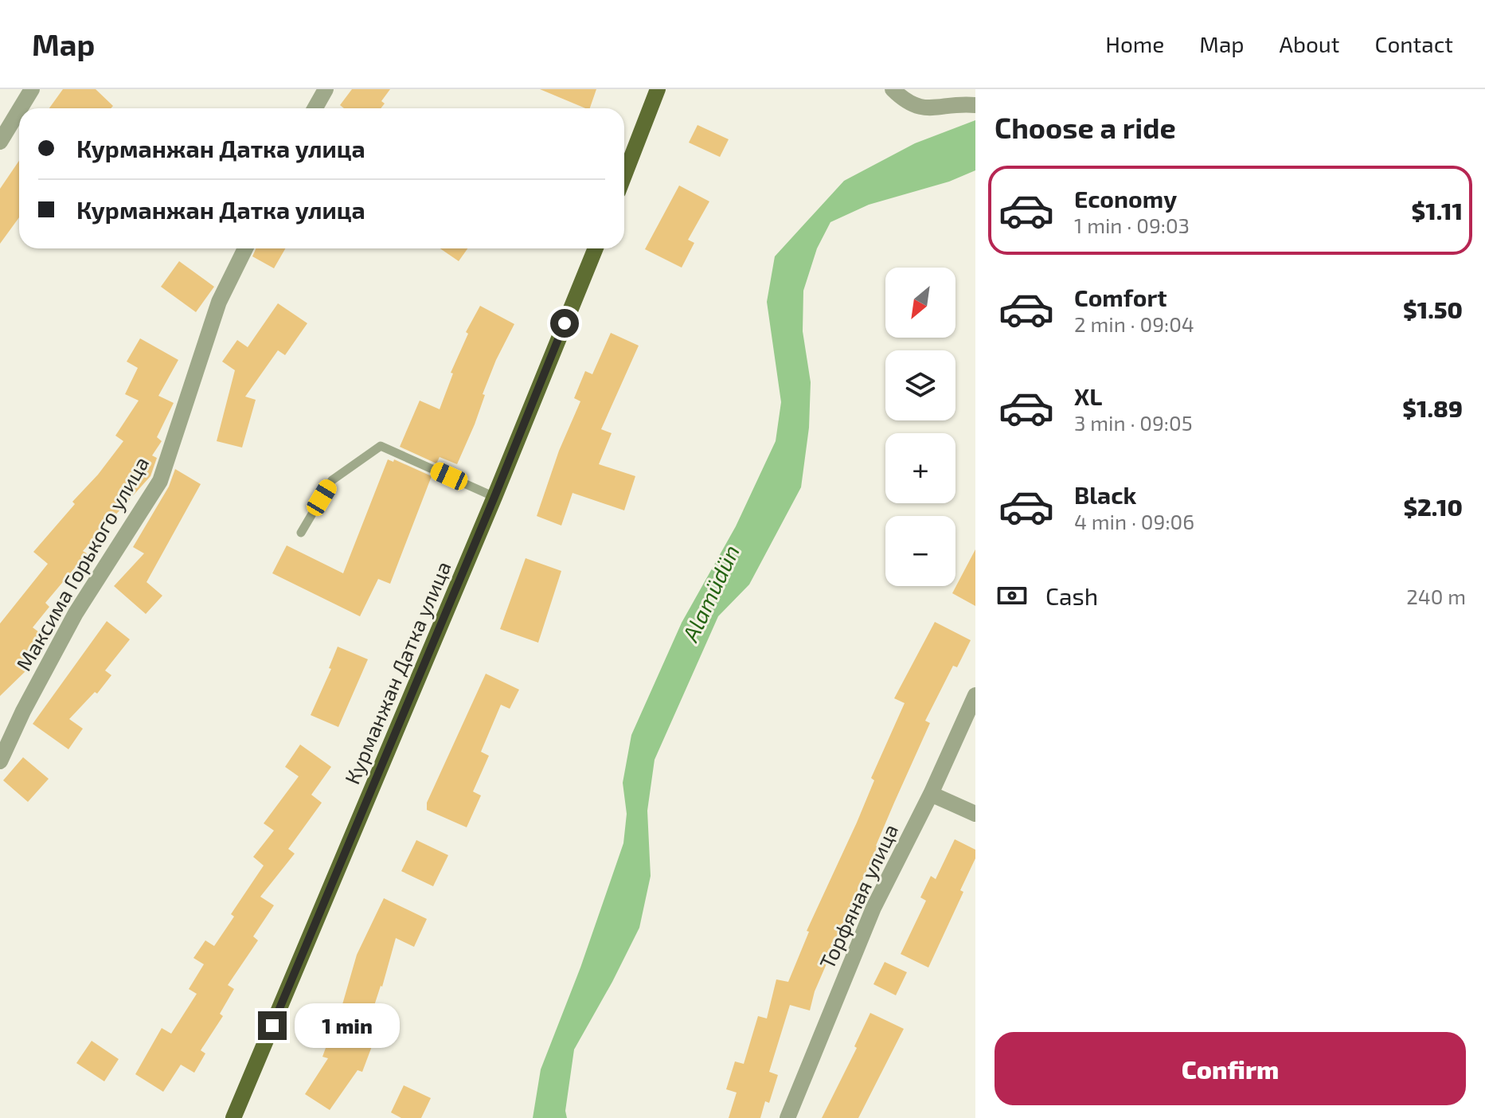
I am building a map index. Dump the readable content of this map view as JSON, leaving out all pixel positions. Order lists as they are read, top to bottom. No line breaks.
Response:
{"streets":{"main road":["Курманжан Датка улица"],"street":["Максима Горького улица","Торфяная улица"]},"water":["Alamüdün"],"north":"bottom left","page":{"header":"Map","nav":["Home","Map","About","Contact"],"heading":"Choose a ride","banner":["Курманжан Датка улица","Курманжан Датка улица"],"list":[{"name":"Economy","note":"1 min · 09:03","value":"$1.11"},{"name":"Comfort","note":"2 min · 09:04","value":"$1.50"},{"name":"XL","note":"3 min · 09:05","value":"$1.89"},{"name":"Black","note":"4 min · 09:06","value":"$2.10"}],"map_buttons":["+","−"],"pay":["Cash","240 m"],"bubble":"1 min","buttons":"Confirm"}}
